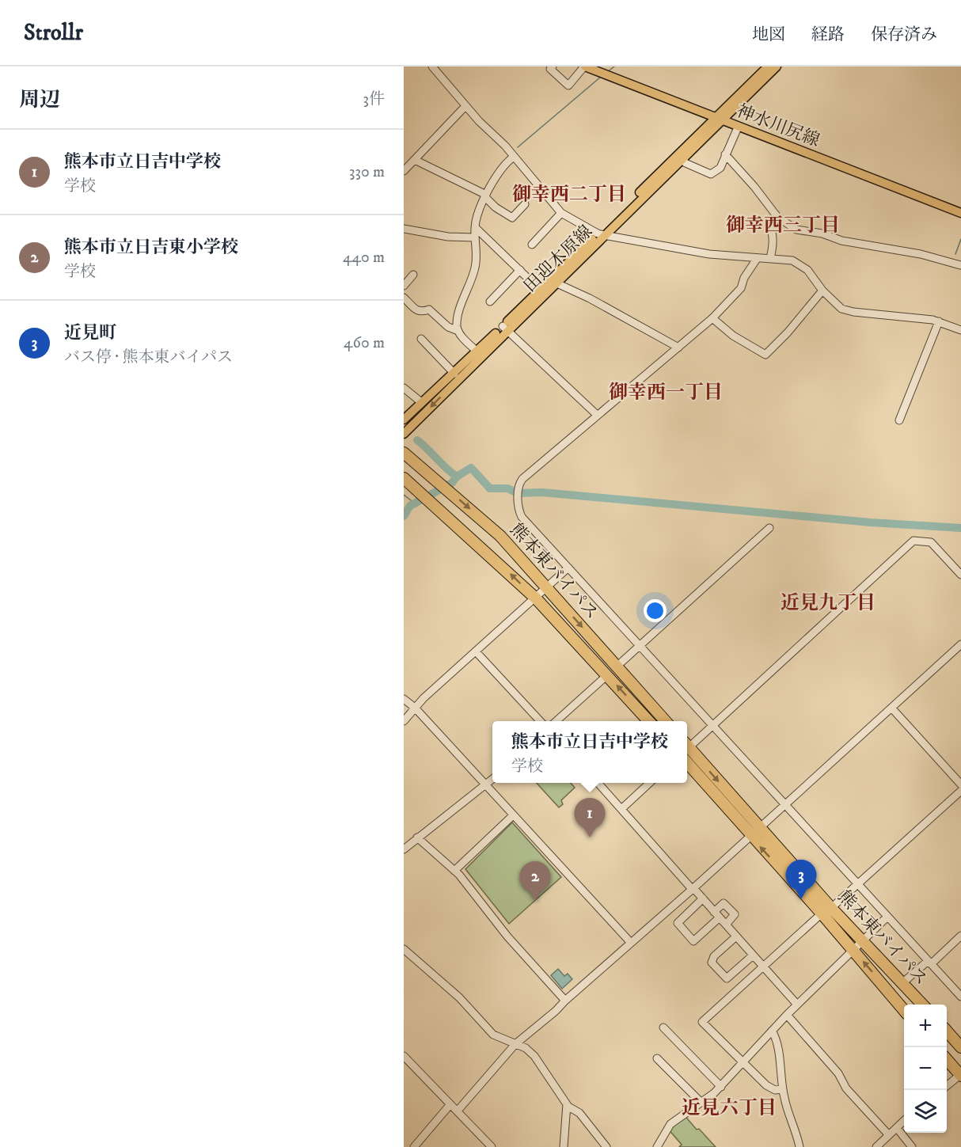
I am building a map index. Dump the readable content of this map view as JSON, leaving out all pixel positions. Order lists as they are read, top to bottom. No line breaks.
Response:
{"streets":{"highway":["熊本東バイパス"],"main road":["神水川尻線","田迎木原線"]},"crossings":[["神水川尻線","田迎木原線"]],"districts":["御幸西二丁目","御幸西三丁目","御幸西一丁目","近見九丁目","近見六丁目"],"page":{"header":"Strollr","nav":["地図","経路","保存済み"],"heading":["周辺","3件"],"list":[{"mark":"1","name":"熊本市立日吉中学校","note":"学校","value":"330 m"},{"mark":"2","name":"熊本市立日吉東小学校","note":"学校","value":"440 m"},{"mark":"3","name":"近見町","note":"バス停 · 熊本東バイパス","value":"460 m"}],"popup":["熊本市立日吉中学校","学校"],"pins":["1","3","2"],"map_buttons":["+","−"]}}
